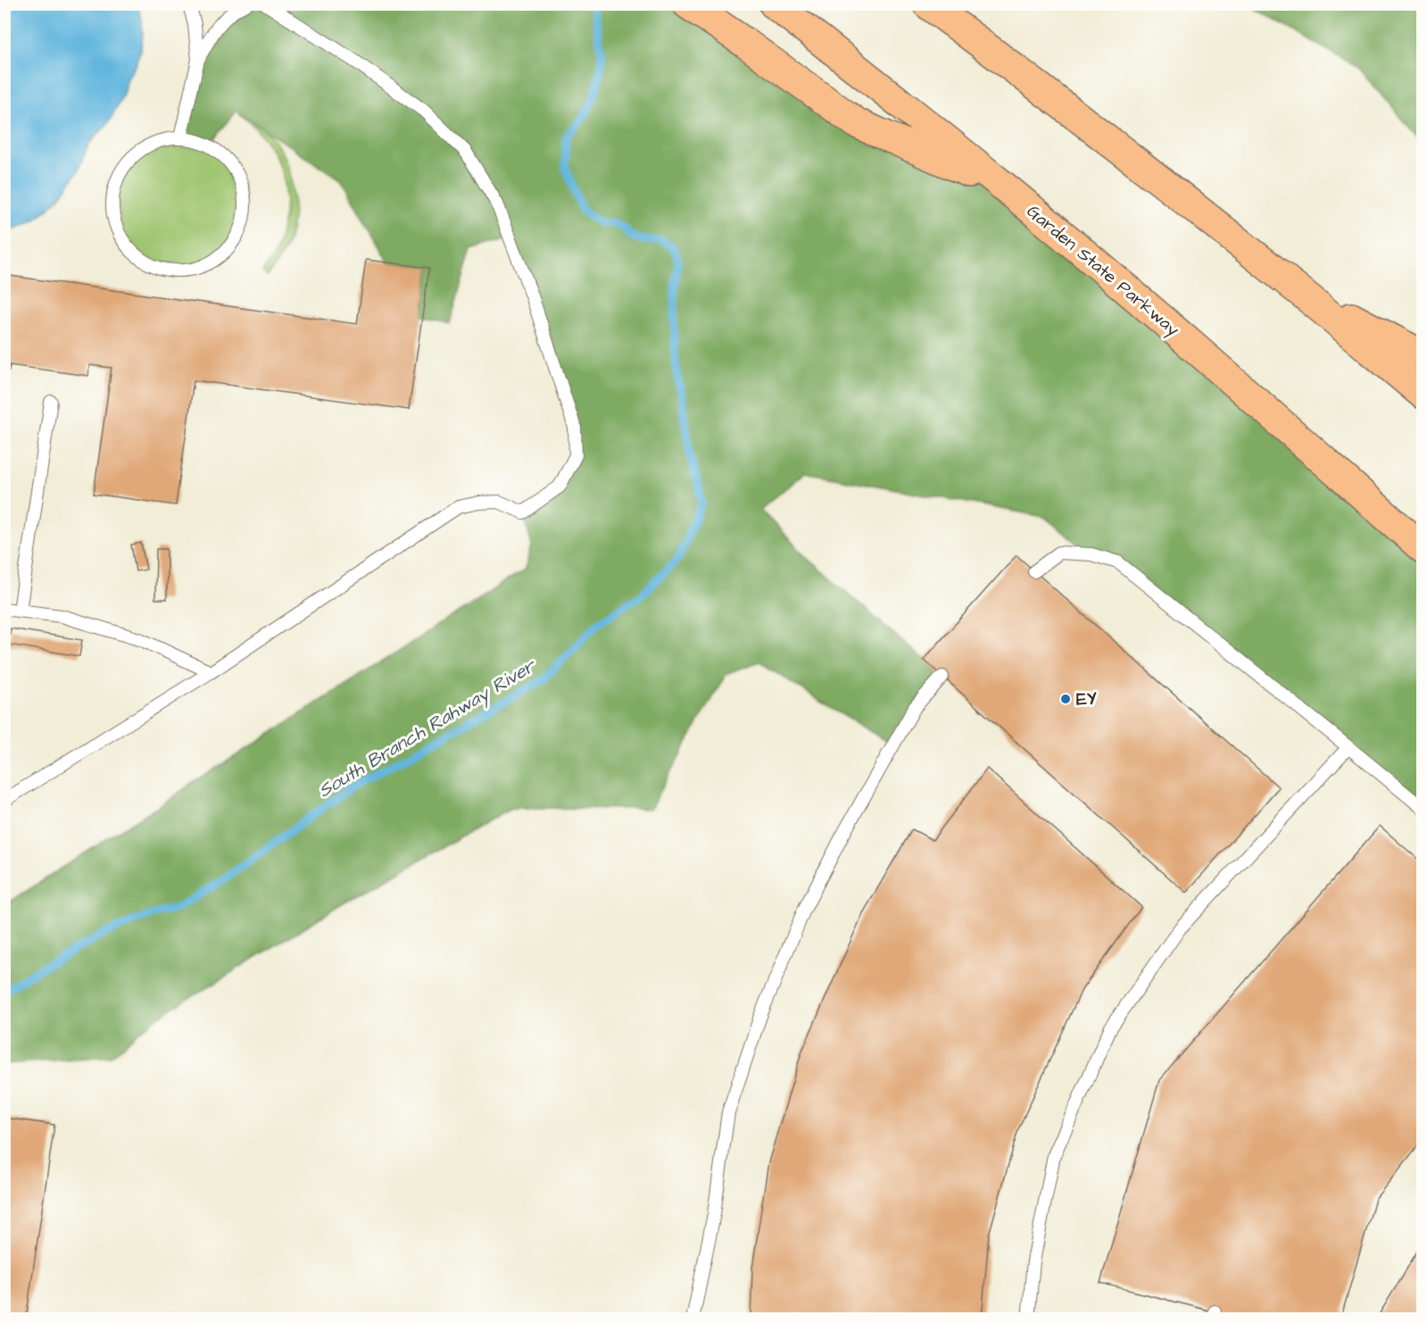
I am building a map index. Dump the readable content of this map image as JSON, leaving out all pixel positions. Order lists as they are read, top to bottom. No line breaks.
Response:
{"streets":{"highway":["Garden State Parkway"]},"water":["South Branch Rahway River"],"places":["EY"]}
